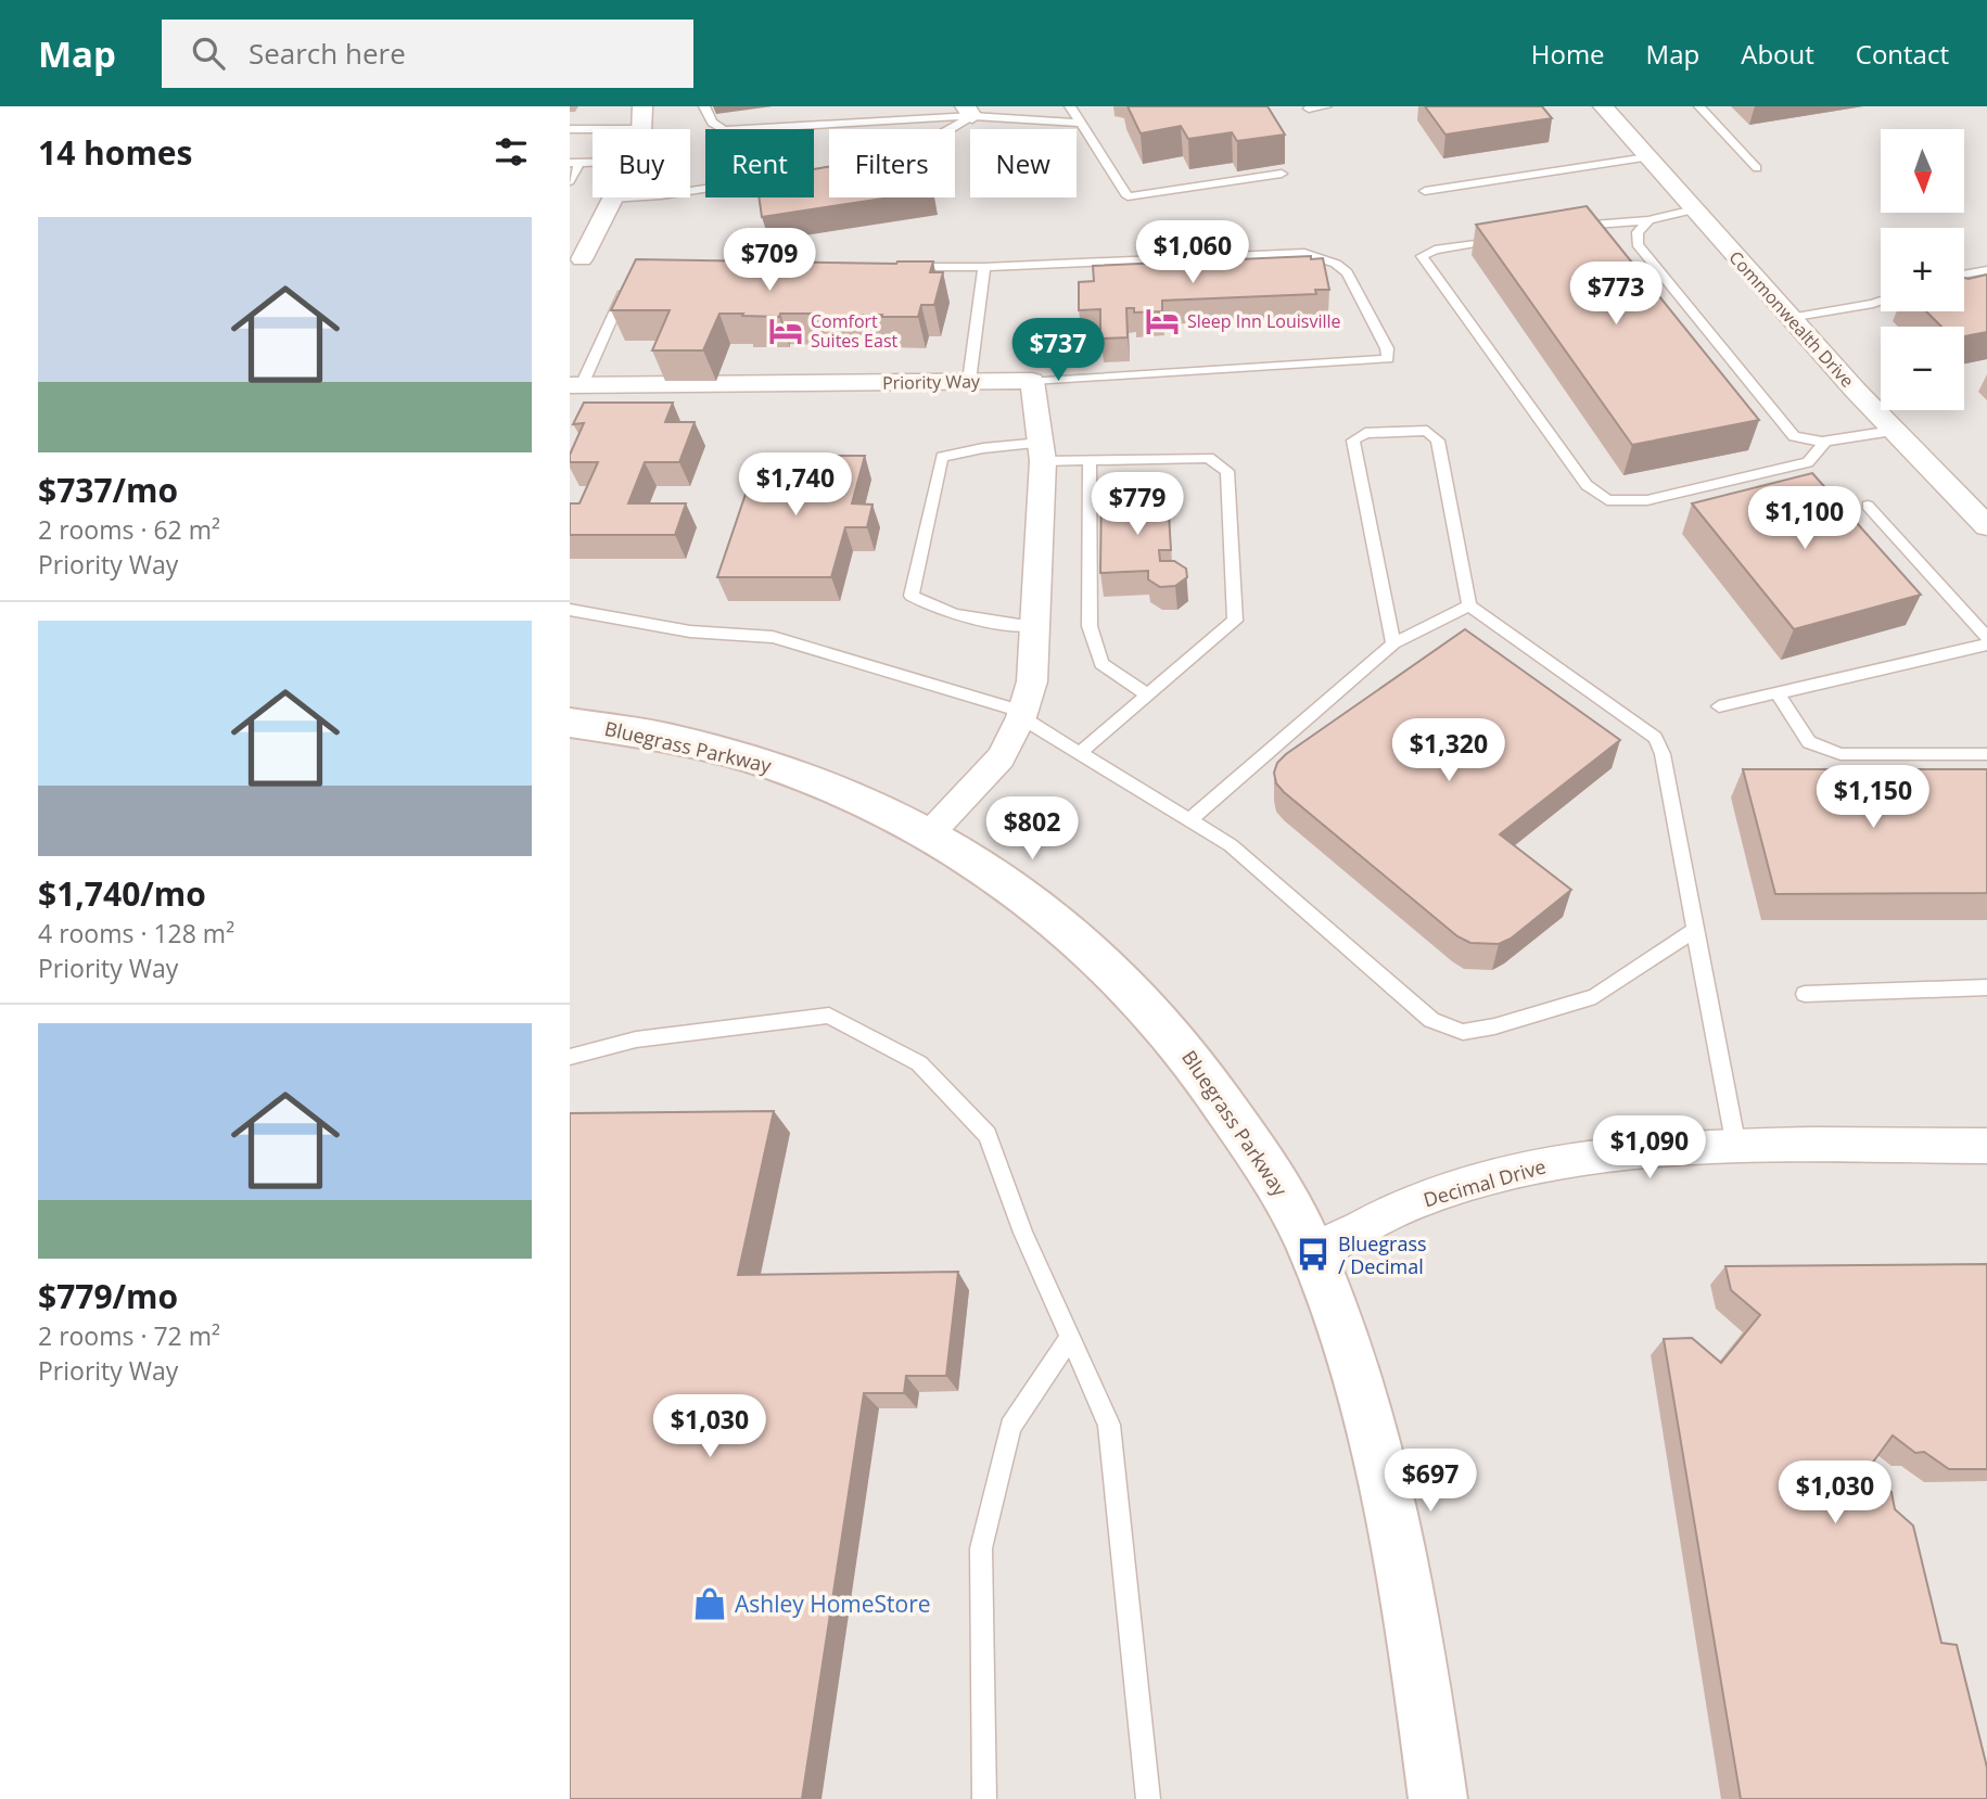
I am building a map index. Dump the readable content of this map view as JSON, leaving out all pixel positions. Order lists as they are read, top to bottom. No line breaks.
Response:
{"streets":{"street":["Commonwealth Drive","Priority Way","Bluegrass Parkway","Decimal Drive"]},"crossings":[["Bluegrass Parkway","Decimal Drive"]],"places":{"hotel":["Sleep Inn Louisville","Comfort Suites East"],"bus stop":["Bluegrass / Decimal"],"shop":["Ashley HomeStore"]},"north":"bottom","page":{"header":"Map","search":"Search here","nav":["Home","Map","About","Contact"],"heading":"14 homes","map_buttons":["+","−"],"chip":["Buy","Rent","Filters","New"],"list":[{"name":"$737/mo","note":"2 rooms · 62 m² · Priority Way"},{"name":"$1,740/mo","note":"4 rooms · 128 m² · Priority Way"},{"name":"$779/mo","note":"2 rooms · 72 m² · Priority Way"}],"price":["$1,060","$709","$773","$737","$1,740","$779","$1,100","$1,320","$1,150","$802","$1,090","$1,030","$697","$1,030"]}}
